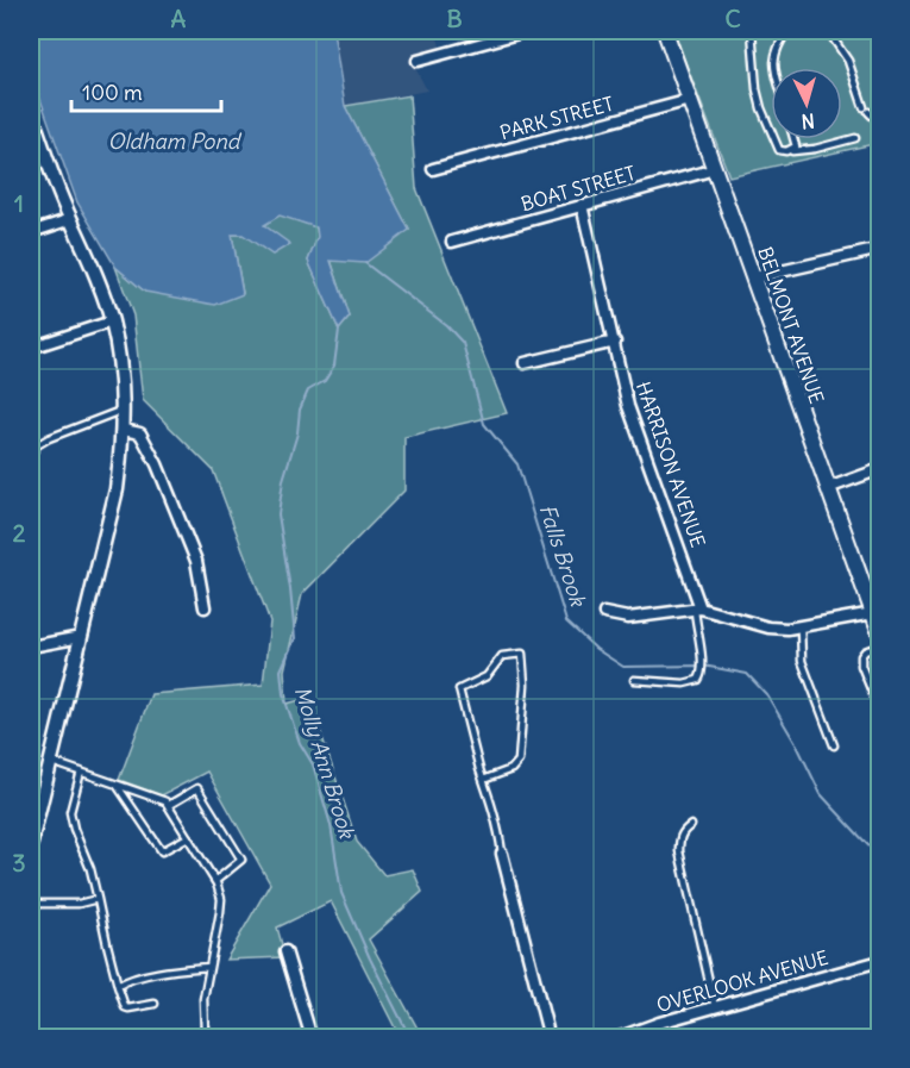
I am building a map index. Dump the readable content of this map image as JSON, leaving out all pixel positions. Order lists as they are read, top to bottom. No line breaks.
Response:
{"streets":{"main road":["BELMONT AVENUE"],"street":["PARK STREET","BOAT STREET","HARRISON AVENUE","OVERLOOK AVENUE"]},"crossings":[["PARK STREET","BELMONT AVENUE"],["BOAT STREET","BELMONT AVENUE"],["BOAT STREET","HARRISON AVENUE"]],"water":["Oldham Pond","Falls Brook","Molly Ann Brook"],"scale_bar":"100 m","north":"bottom","grid":{"columns":["A","B","C"],"rows":["1","2","3"]}}
